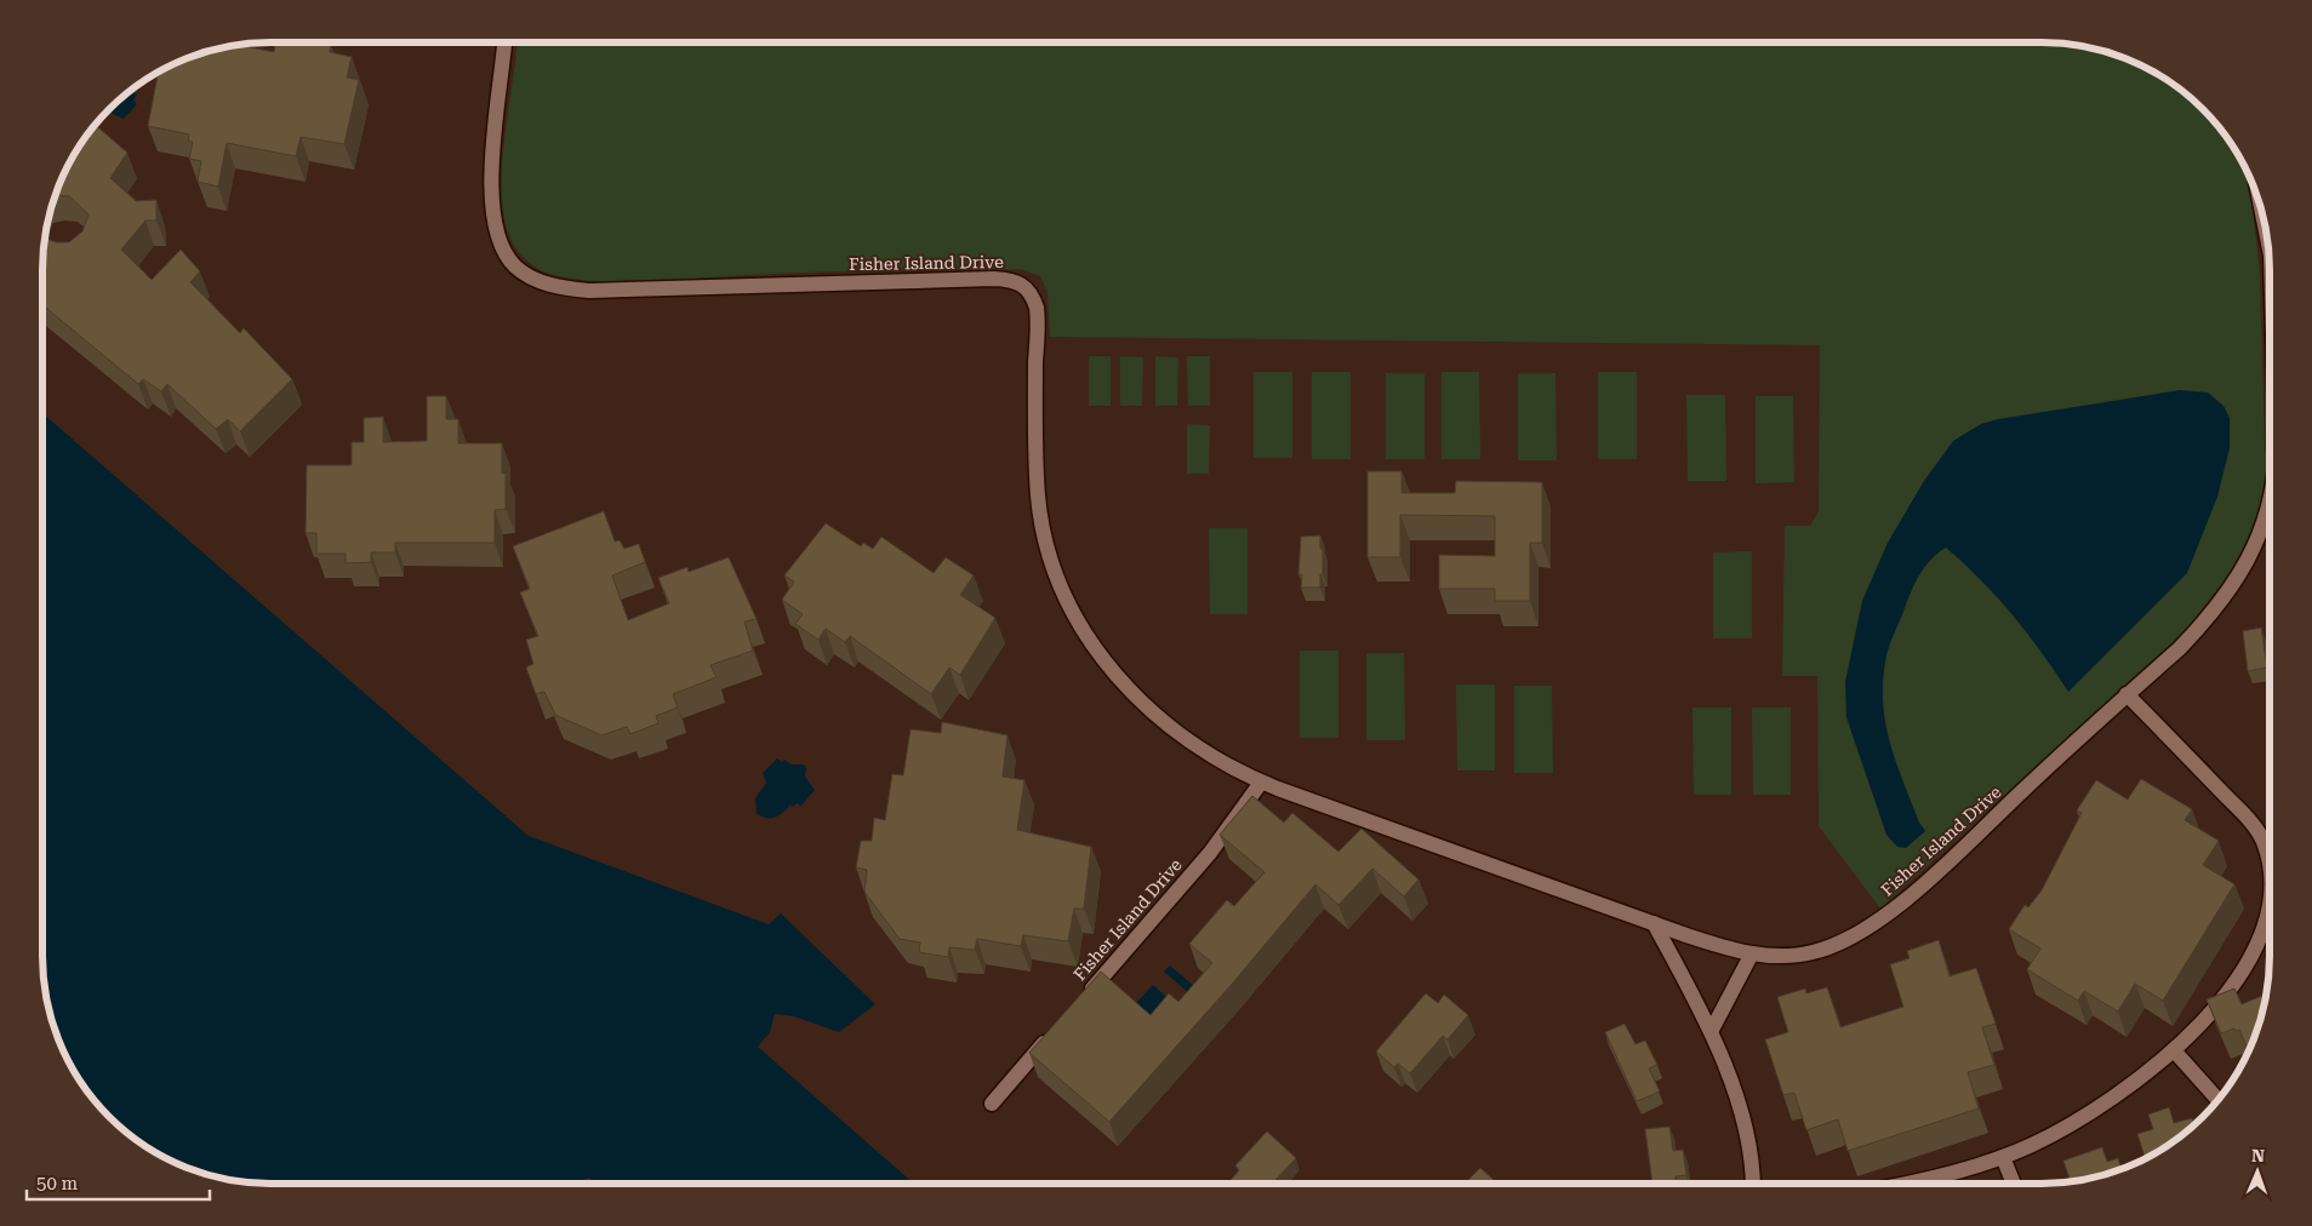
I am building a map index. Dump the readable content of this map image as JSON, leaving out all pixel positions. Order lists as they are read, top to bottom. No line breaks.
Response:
{"streets":{"street":["Fisher Island Drive"]},"scale_bar":"50 m","north":"top"}
